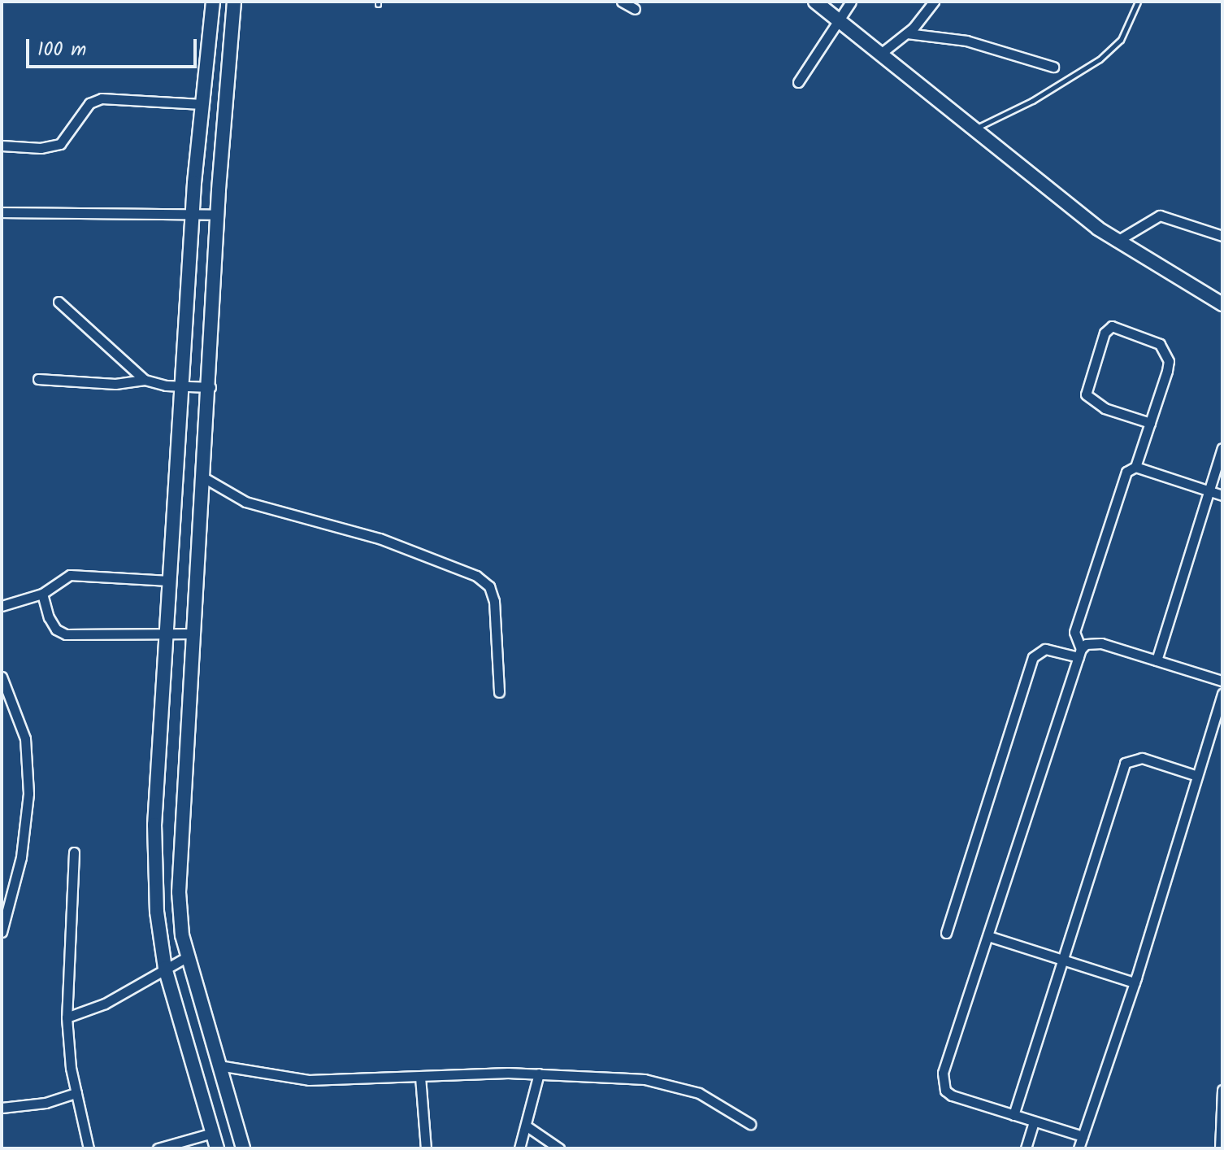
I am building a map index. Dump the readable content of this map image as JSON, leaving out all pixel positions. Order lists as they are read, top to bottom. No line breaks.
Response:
{"scale_bar":"100 m"}
